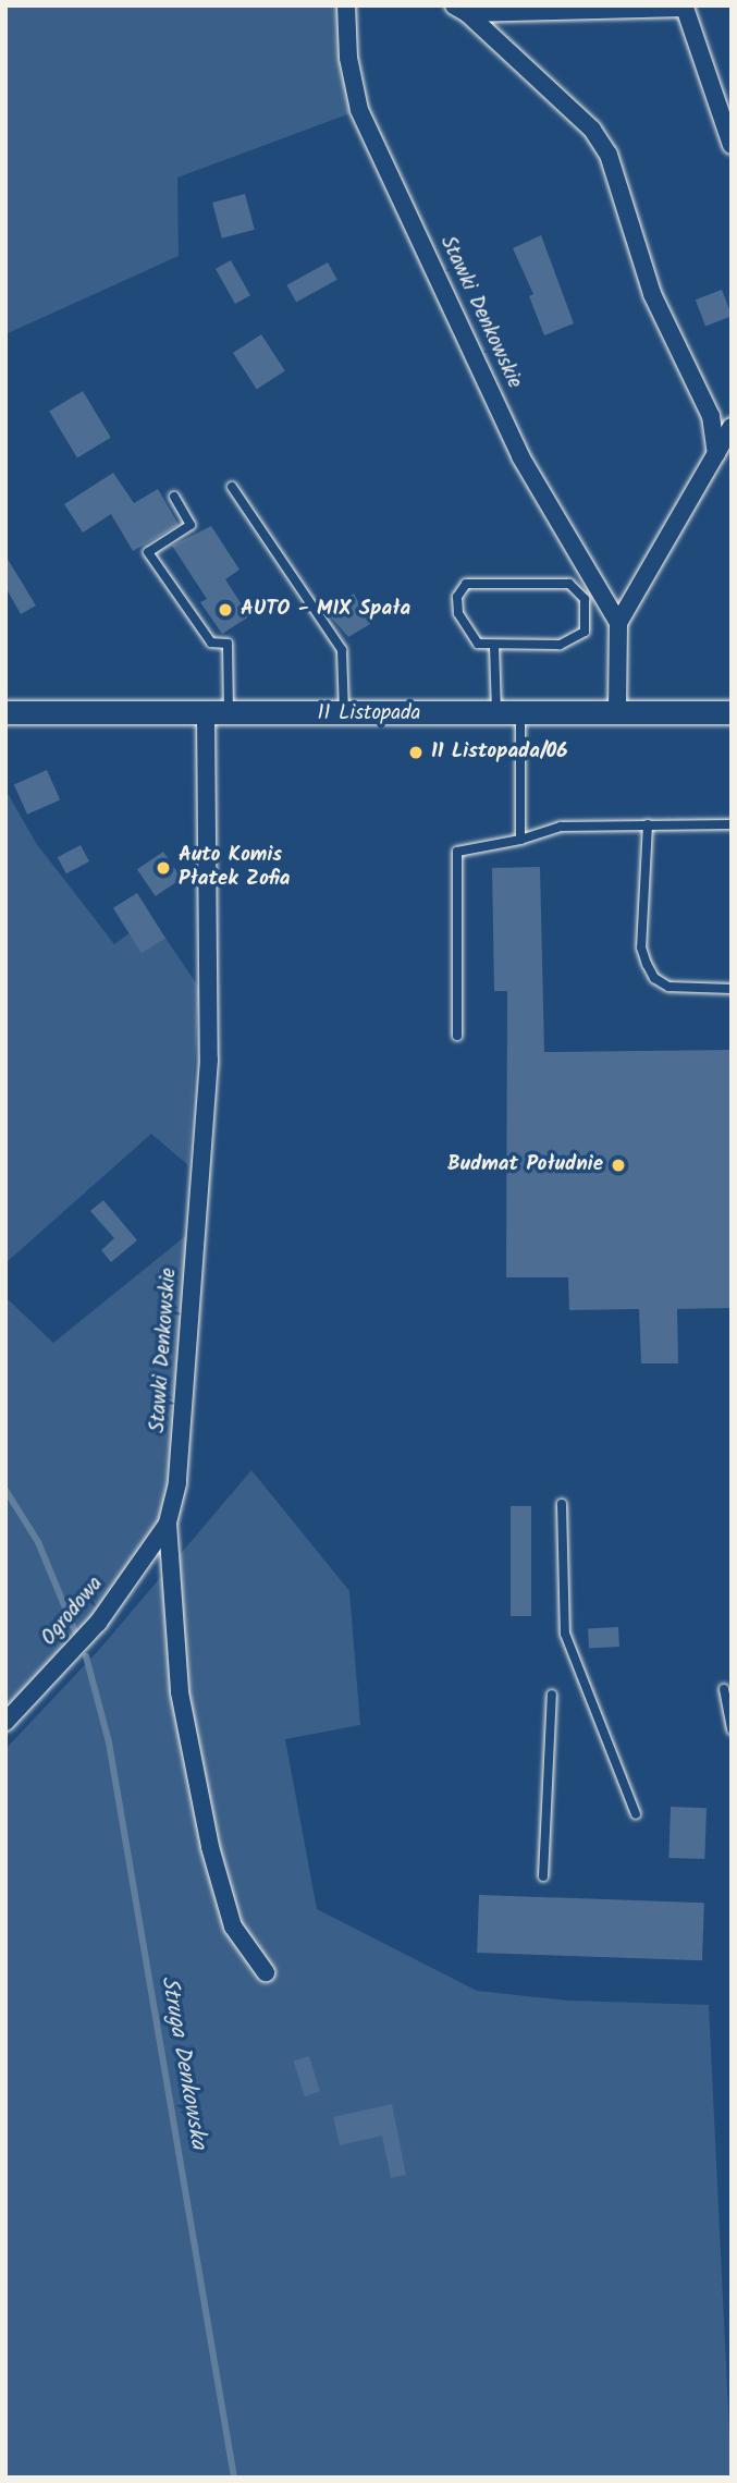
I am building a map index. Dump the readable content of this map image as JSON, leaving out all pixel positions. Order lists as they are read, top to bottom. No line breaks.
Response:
{"streets":{"street":["Stawki Denkowskie","11 Listopada","Ogrodowa"]},"crossings":[["Stawki Denkowskie","11 Listopada"],["Stawki Denkowskie","Ogrodowa"]],"water":["Struga Denkowska"],"places":["AUTO - MIX Spała","11 Listopada/06","Auto Komis Płatek Zofia","Budmat Południe"]}
